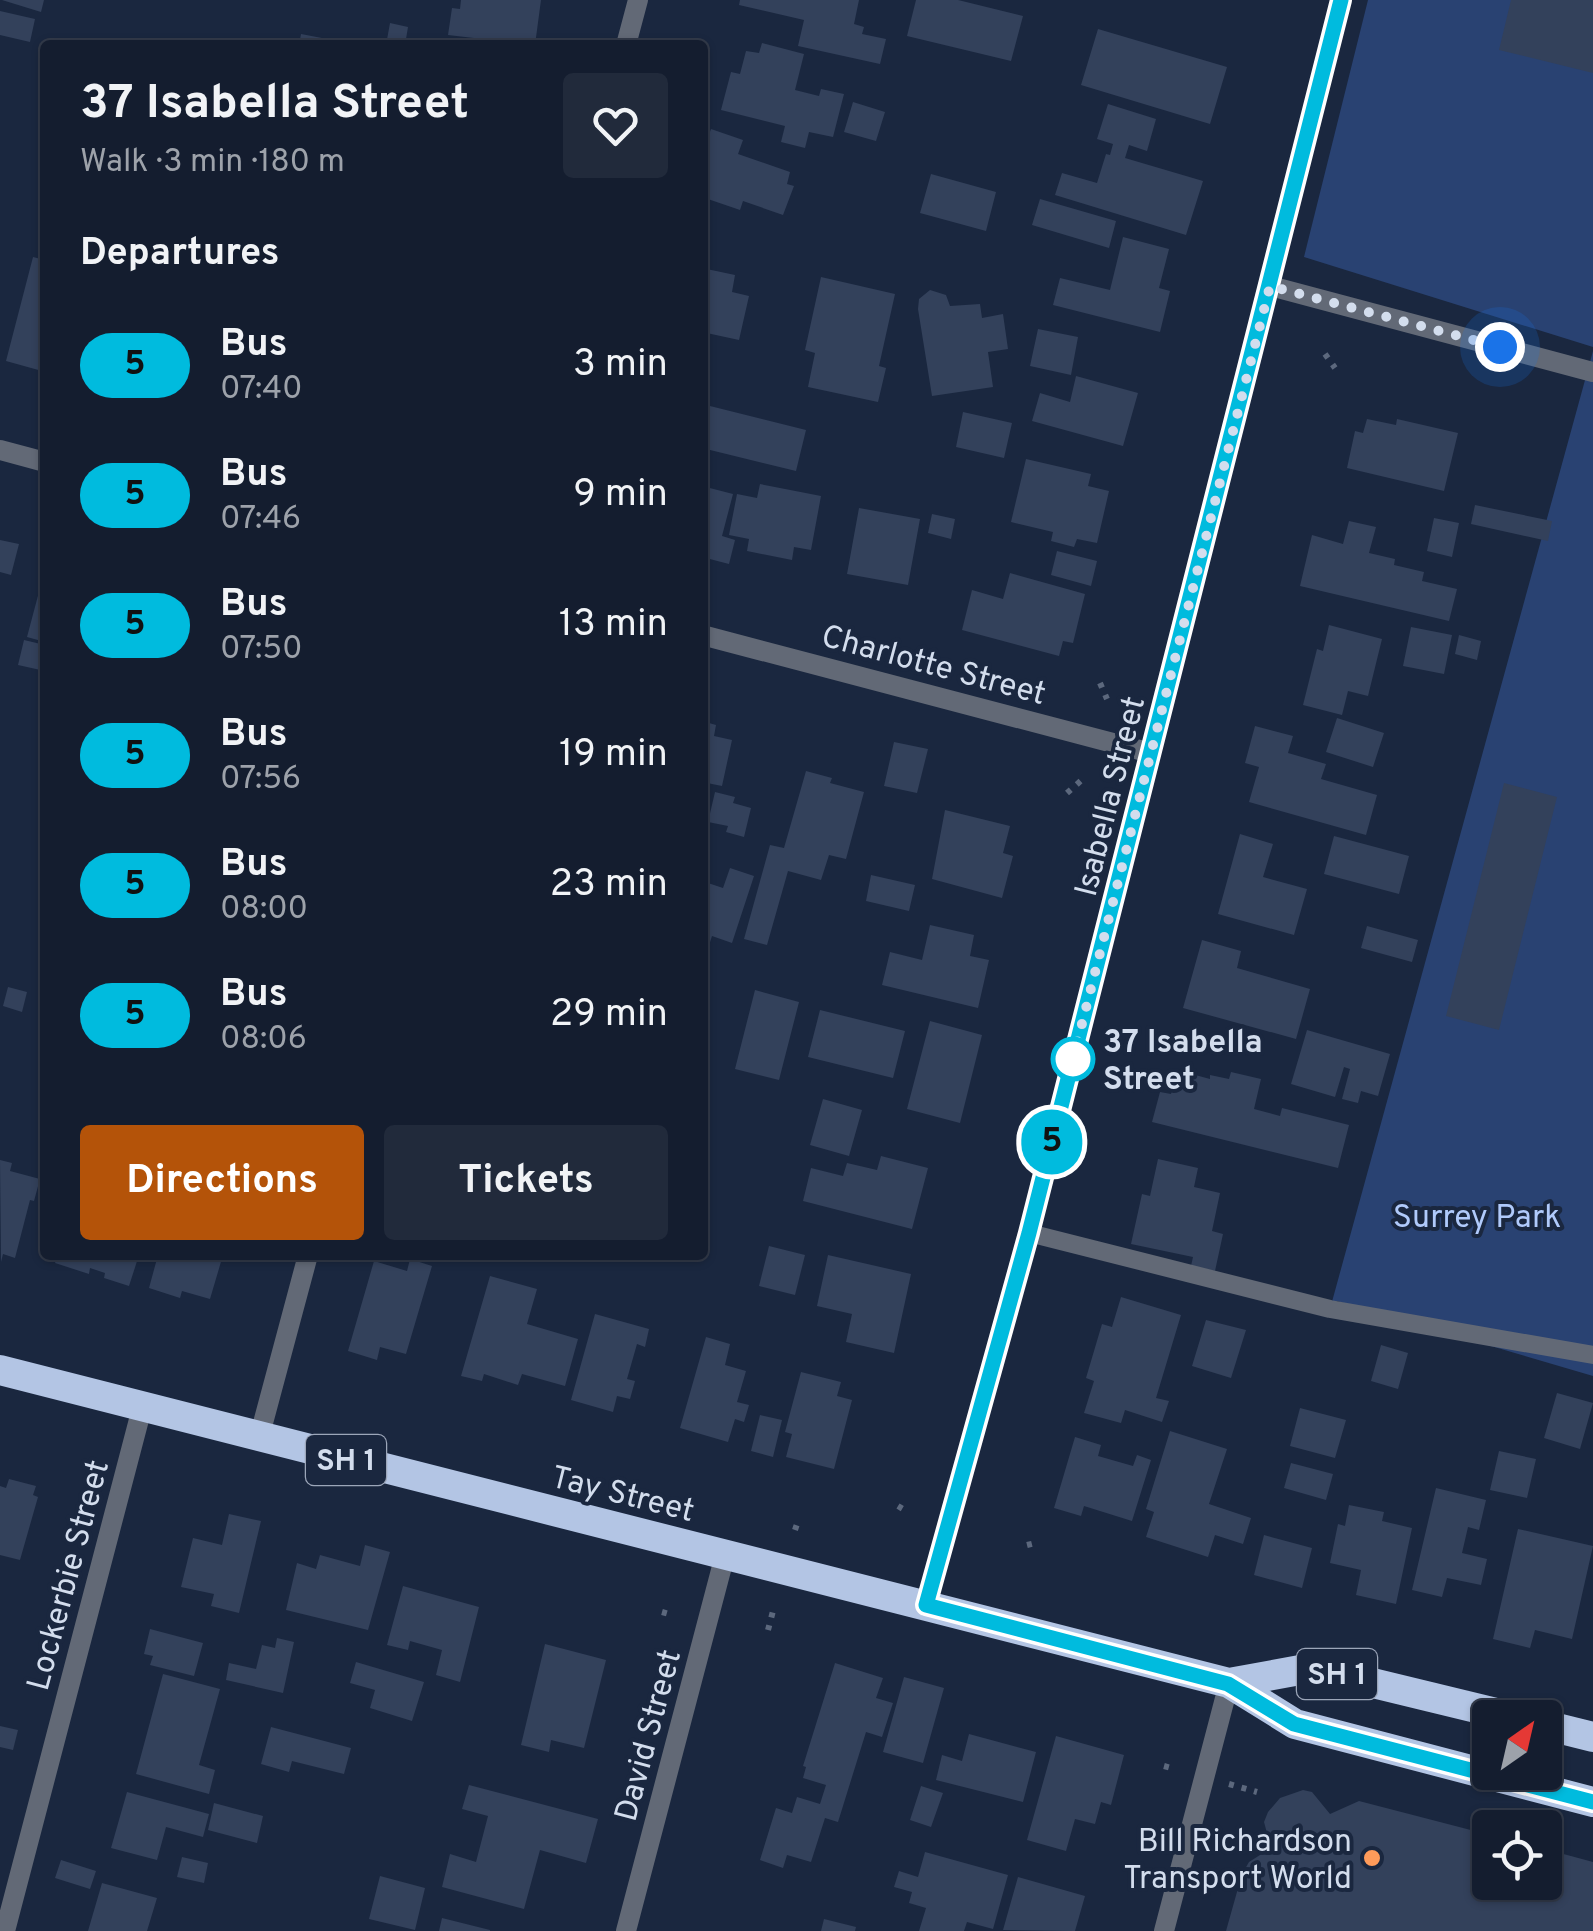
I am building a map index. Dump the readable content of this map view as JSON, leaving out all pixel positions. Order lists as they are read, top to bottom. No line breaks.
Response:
{"streets":{"highway":["SH 1","Tay Street"],"street":["Charlotte Street","Isabella Street","Lockerbie Street","David Street"]},"crossings":[["Charlotte Street","Isabella Street"],["Isabella Street","Tay Street"],["Tay Street","Lockerbie Street"],["Tay Street","David Street"]],"parks":["Surrey Park"],"places":["37 Isabella Street","Bill Richardson Transport World"],"lines":["bus line 5"],"north":"top right","page":{"on_map":"5","heading":[["37 Isabella Street","Walk · 3 min · 180 m"],"Departures"],"list":[{"mark":"5","name":"Bus","note":"07:40","value":"3 min"},{"mark":"5","name":"Bus","note":"07:46","value":"9 min"},{"mark":"5","name":"Bus","note":"07:50","value":"13 min"},{"mark":"5","name":"Bus","note":"07:56","value":"19 min"},{"mark":"5","name":"Bus","note":"08:00","value":"23 min"},{"mark":"5","name":"Bus","note":"08:06","value":"29 min"}],"buttons":["Directions","Tickets"]}}
